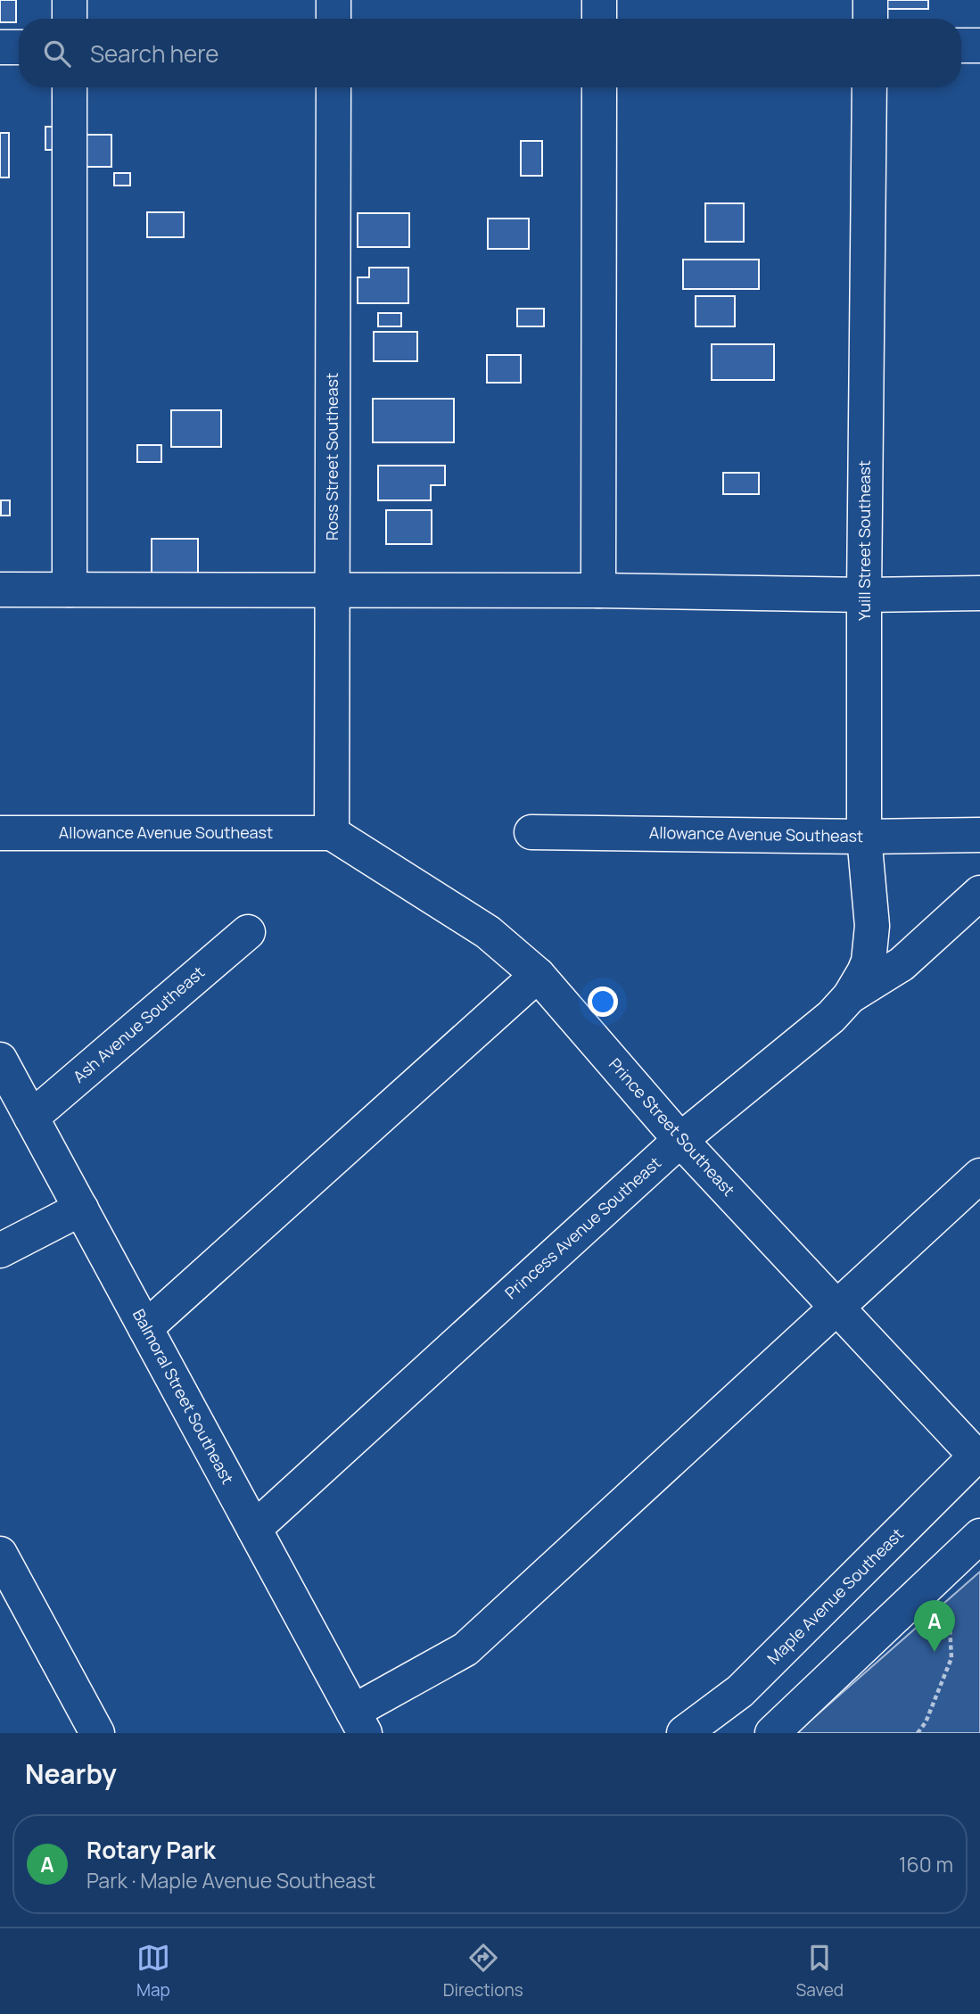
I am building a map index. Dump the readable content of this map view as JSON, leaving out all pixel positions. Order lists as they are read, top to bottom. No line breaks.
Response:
{"streets":{"street":["Ross Street Southeast","Yuill Street Southeast","Allowance Avenue Southeast","Ash Avenue Southeast","Prince Street Southeast","Princess Avenue Southeast","Balmoral Street Southeast","Maple Avenue Southeast"]},"crossings":[["Ross Street Southeast","Allowance Avenue Southeast"],["Ross Street Southeast","Prince Street Southeast"],["Yuill Street Southeast","Allowance Avenue Southeast"],["Yuill Street Southeast","Princess Avenue Southeast"],["Allowance Avenue Southeast","Prince Street Southeast"],["Ash Avenue Southeast","Balmoral Street Southeast"],["Prince Street Southeast","Princess Avenue Southeast"],["Prince Street Southeast","Maple Avenue Southeast"],["Princess Avenue Southeast","Balmoral Street Southeast"]],"page":{"search":"Search here","pins":"A","heading":"Nearby","list":[{"mark":"A","name":"Rotary Park","note":"Park · Maple Avenue Southeast","value":"160 m"}],"nav":["Map","Directions","Saved"]}}
